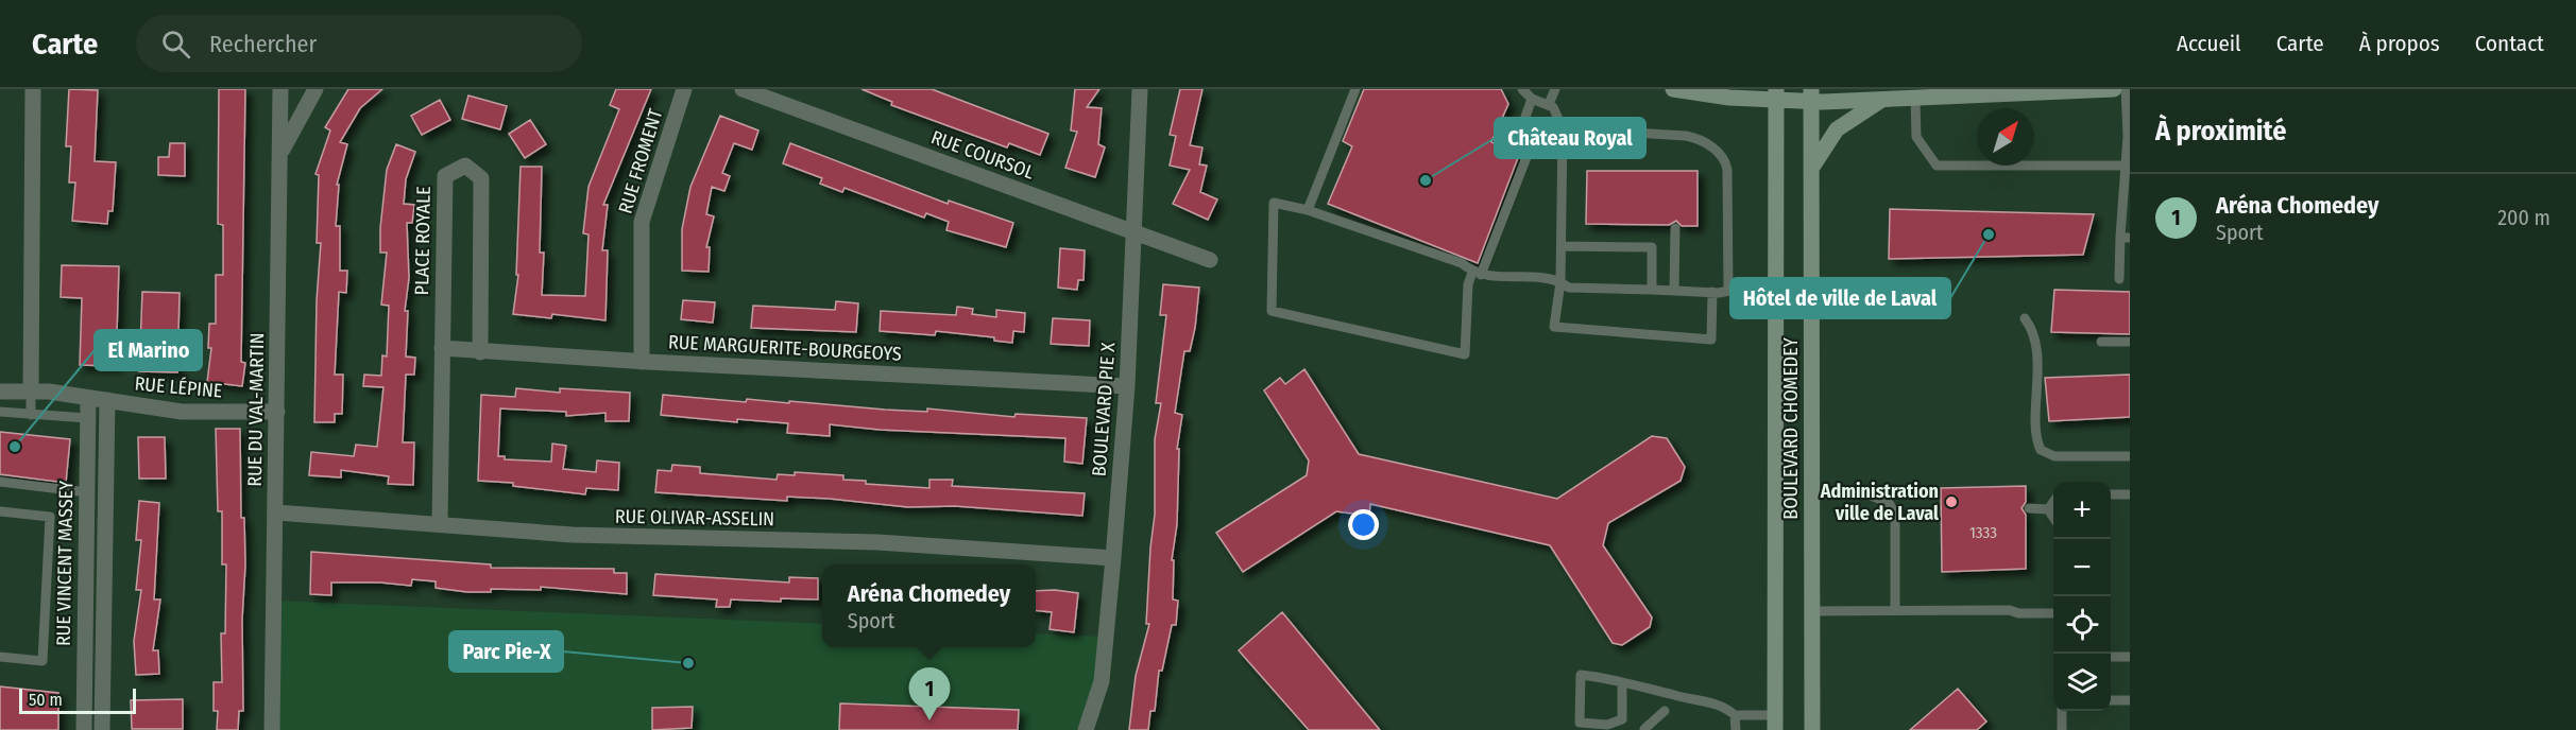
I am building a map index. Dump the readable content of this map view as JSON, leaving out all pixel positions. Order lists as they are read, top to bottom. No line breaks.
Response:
{"streets":{"street":["RUE COURSOL","RUE FROMENT","PLACE ROYALE","RUE MARGUERITE-BOURGEOYS","RUE LÉPINE","RUE DU VAL-MARTIN","BOULEVARD PIE X","BOULEVARD CHOMEDEY","RUE OLIVAR-ASSELIN","RUE VINCENT MASSEY"]},"crossings":[["RUE COURSOL","BOULEVARD PIE X"],["RUE FROMENT","RUE MARGUERITE-BOURGEOYS"],["PLACE ROYALE","RUE MARGUERITE-BOURGEOYS"],["PLACE ROYALE","RUE OLIVAR-ASSELIN"],["RUE MARGUERITE-BOURGEOYS","BOULEVARD PIE X"],["RUE LÉPINE","RUE DU VAL-MARTIN"],["RUE LÉPINE","RUE VINCENT MASSEY"],["RUE DU VAL-MARTIN","RUE OLIVAR-ASSELIN"],["BOULEVARD PIE X","RUE OLIVAR-ASSELIN"]],"places":["Château Royal","Hôtel de ville de Laval","El Marino","Administration ville de Laval","Parc Pie-X"],"house_numbers":["1333"],"scale_bar":"50 m","north":"top right","page":{"header":"Carte","search":"Rechercher","nav":["Accueil","Carte","À propos","Contact"],"heading":"À proximité","list":[{"mark":"1","name":"Aréna Chomedey","note":"Sport","value":"200 m"}],"map_buttons":["+","−"],"popup":["Aréna Chomedey","Sport"],"pins":"1","scale":"50 m"}}
